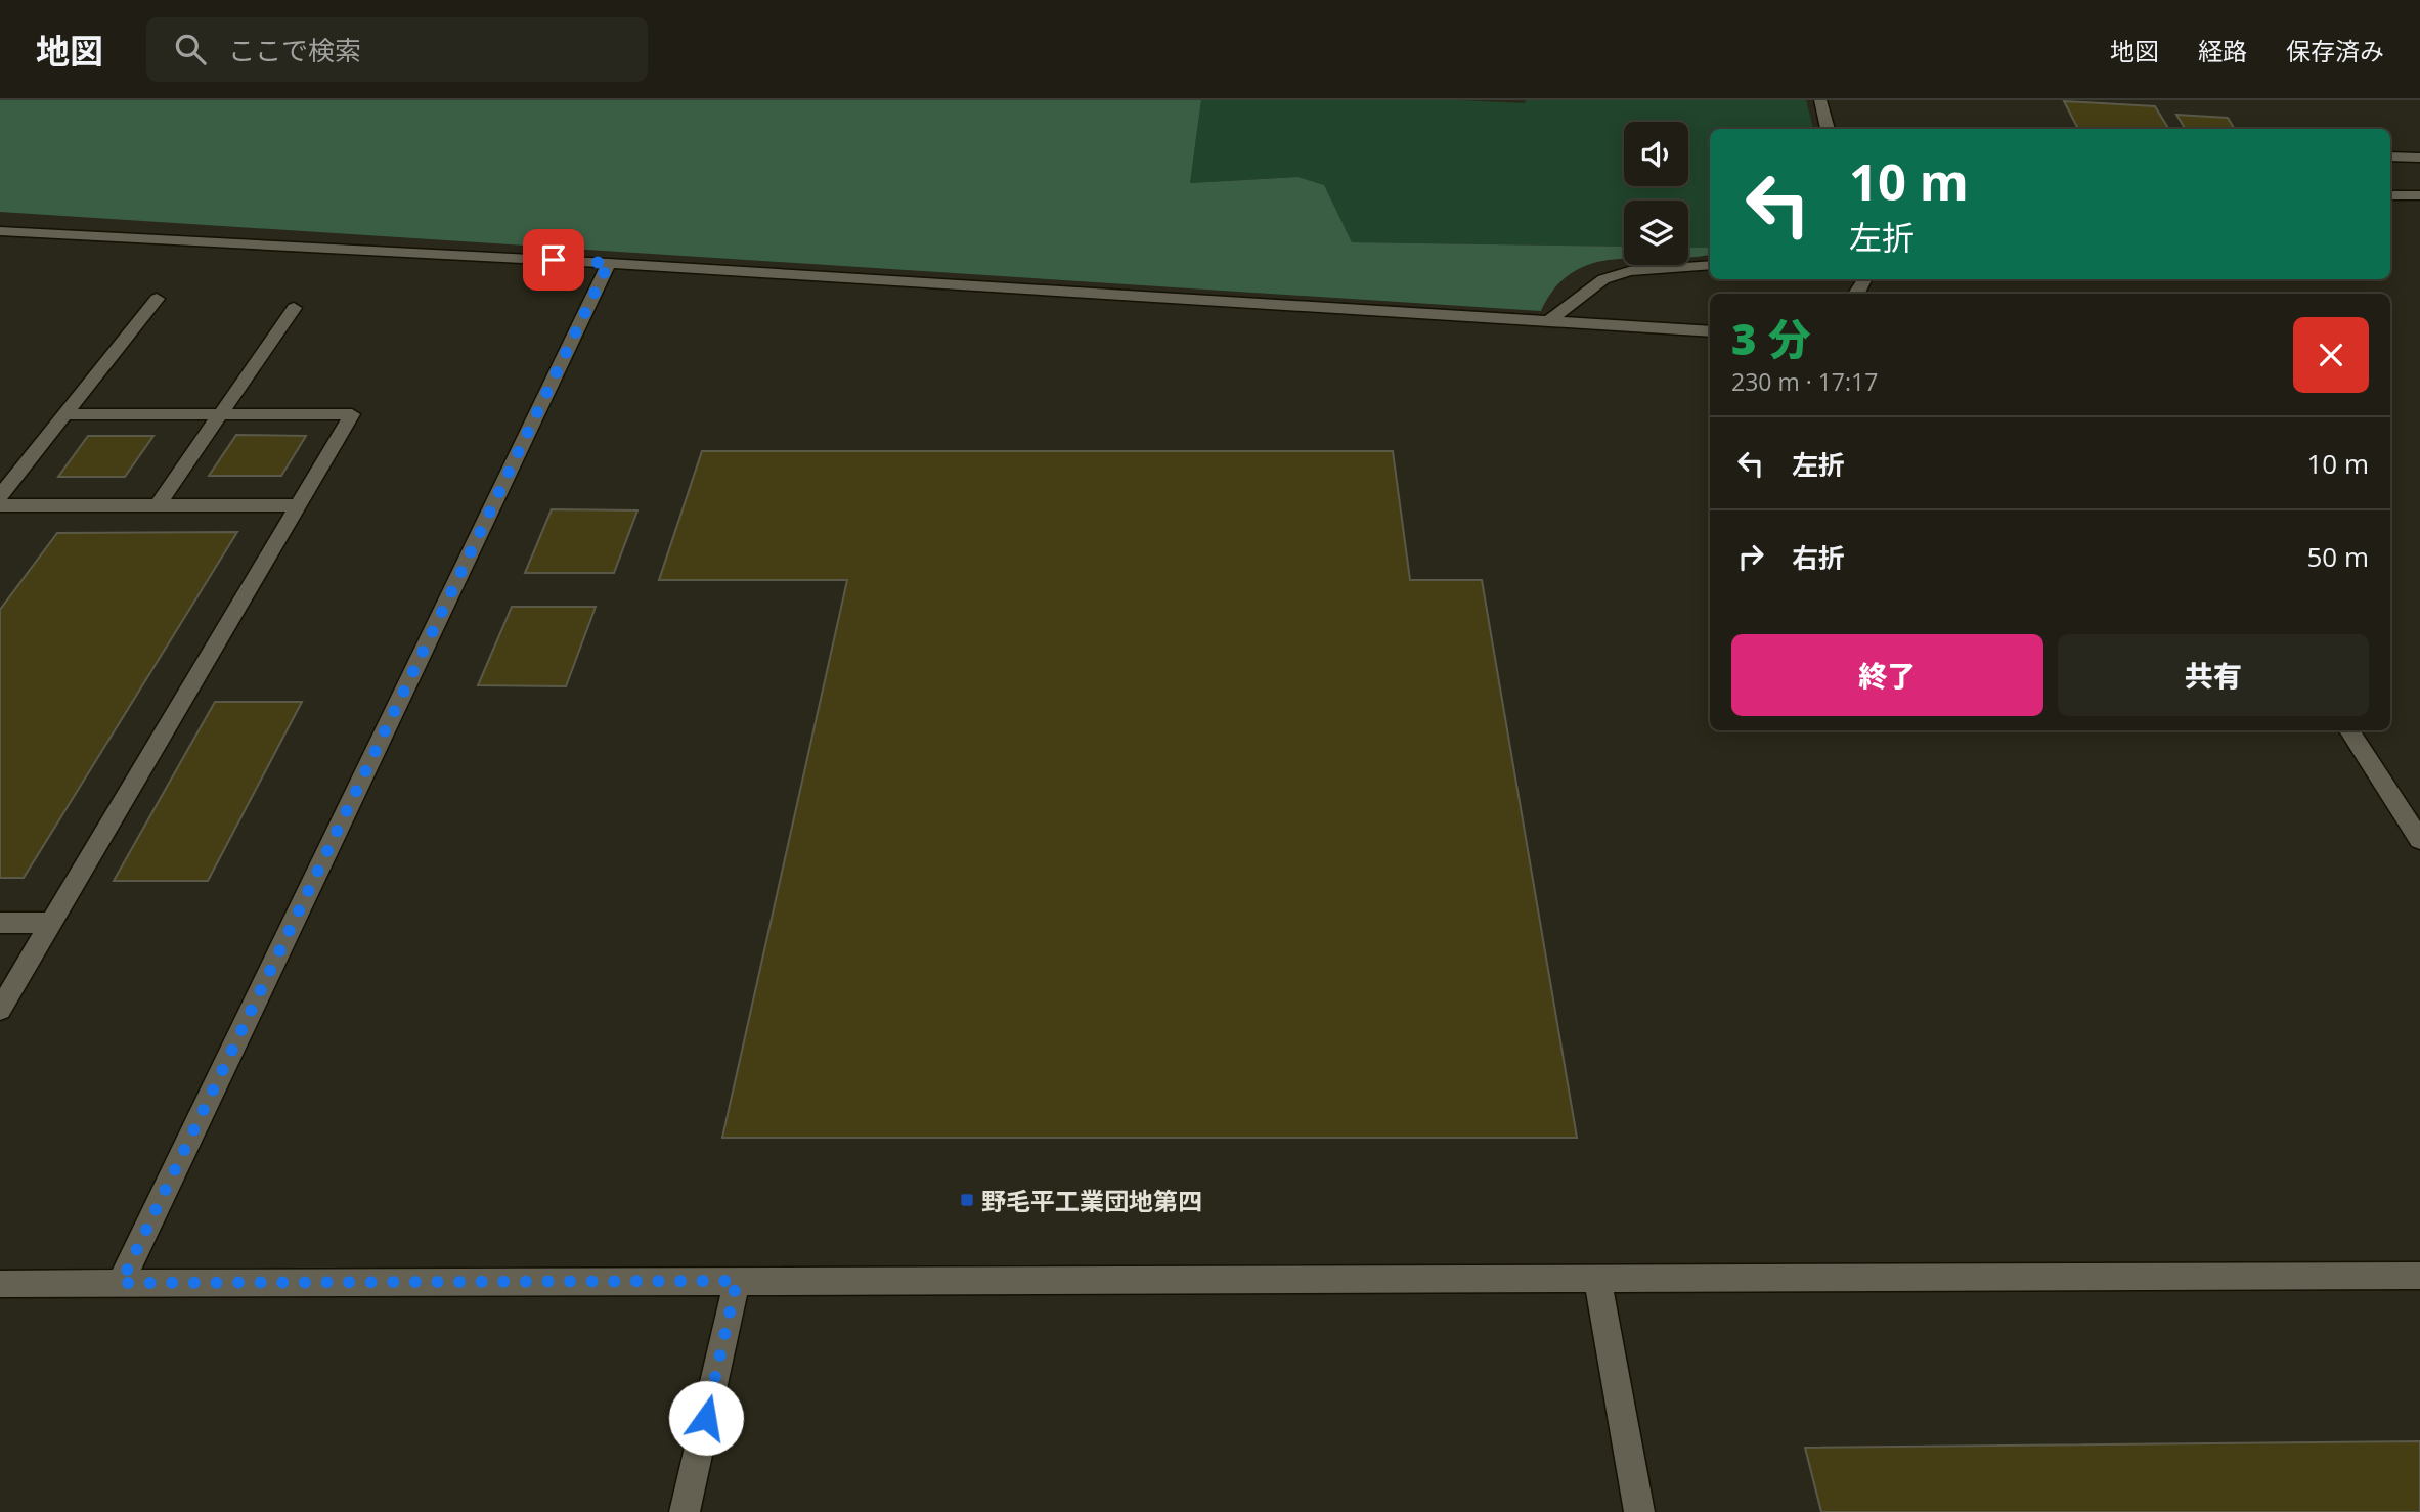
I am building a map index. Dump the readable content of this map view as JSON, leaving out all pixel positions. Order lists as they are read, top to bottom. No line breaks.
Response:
{"places":{"transit":["野毛平工業団地第四"]},"page":{"header":"地図","search":"ここで検索","nav":["地図","経路","保存済み"],"turn":["10 m","左折"],"heading":["3 分","230 m · 17:17"],"list":[{"name":"左折","value":"10 m"},{"name":"右折","value":"50 m"}],"buttons":["終了","共有"]}}
